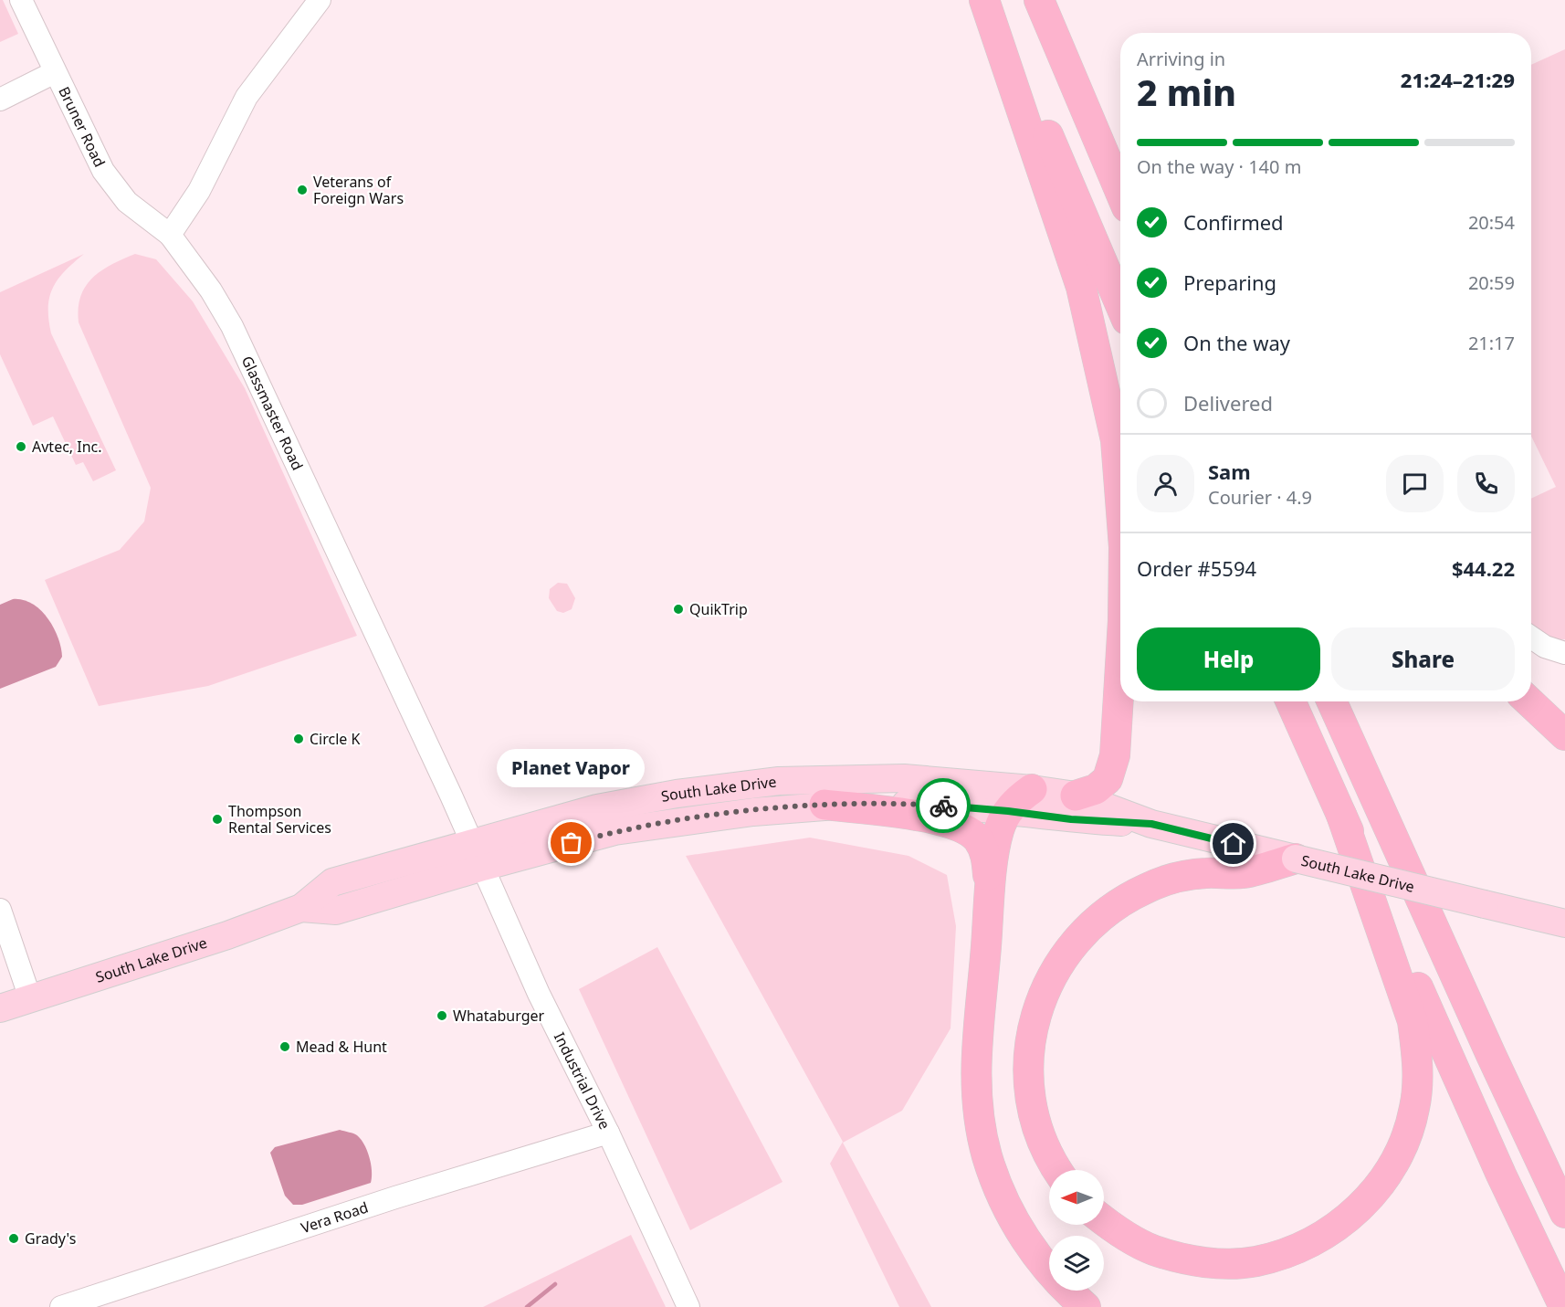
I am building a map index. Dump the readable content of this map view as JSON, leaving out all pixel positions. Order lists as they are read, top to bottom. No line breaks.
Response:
{"streets":{"main road":["South Lake Drive"],"street":["Bruner Road","Glassmaster Road","Industrial Drive","Vera Road"]},"crossings":[["Bruner Road","Glassmaster Road"],["Glassmaster Road","South Lake Drive"],["Glassmaster Road","Industrial Drive"],["South Lake Drive","Industrial Drive"],["Industrial Drive","Vera Road"]],"places":["Veterans of Foreign Wars","Avtec, Inc.","QuikTrip","Circle K","Thompson Rental Services","Planet Vapor","Whataburger","Mead & Hunt","Grady's"],"north":"left","page":{"heading":["2 min","Arriving in","21:24–21:29"],"panel":["Sam","Courier · 4.9","Order #5594","$44.22"],"bar":"On the way · 140 m","list":[["Confirmed","20:54"],["Preparing","20:59"],["On the way","21:17"],"Delivered"],"buttons":["Help","Share"],"bubble":"Planet Vapor"}}
